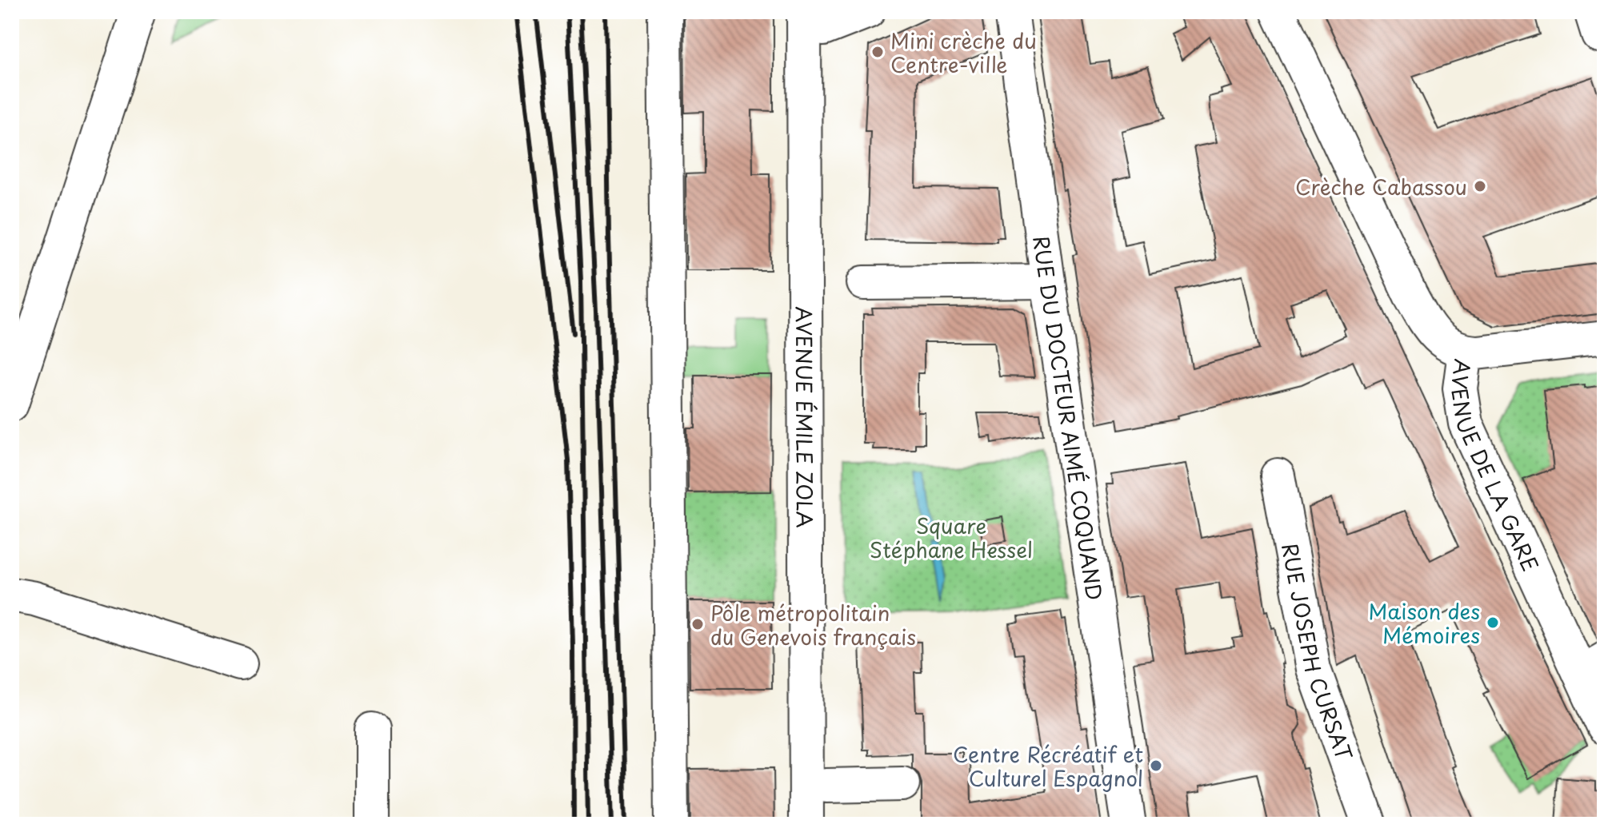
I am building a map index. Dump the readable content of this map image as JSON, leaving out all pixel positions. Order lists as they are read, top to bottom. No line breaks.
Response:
{"streets":{"street":["AVENUE ÉMILE ZOLA","RUE DU DOCTEUR AIMÉ COQUAND","AVENUE DE LA GARE","RUE JOSEPH CURSAT"]},"parks":["Square Stéphane Hessel"],"places":["Mini crèche du Centre-ville","Crèche Cabassou","Maison des Mémoires","Pôle métropolitain du Genevois français","Centre Récréatif et Culturel Espagnol"]}
